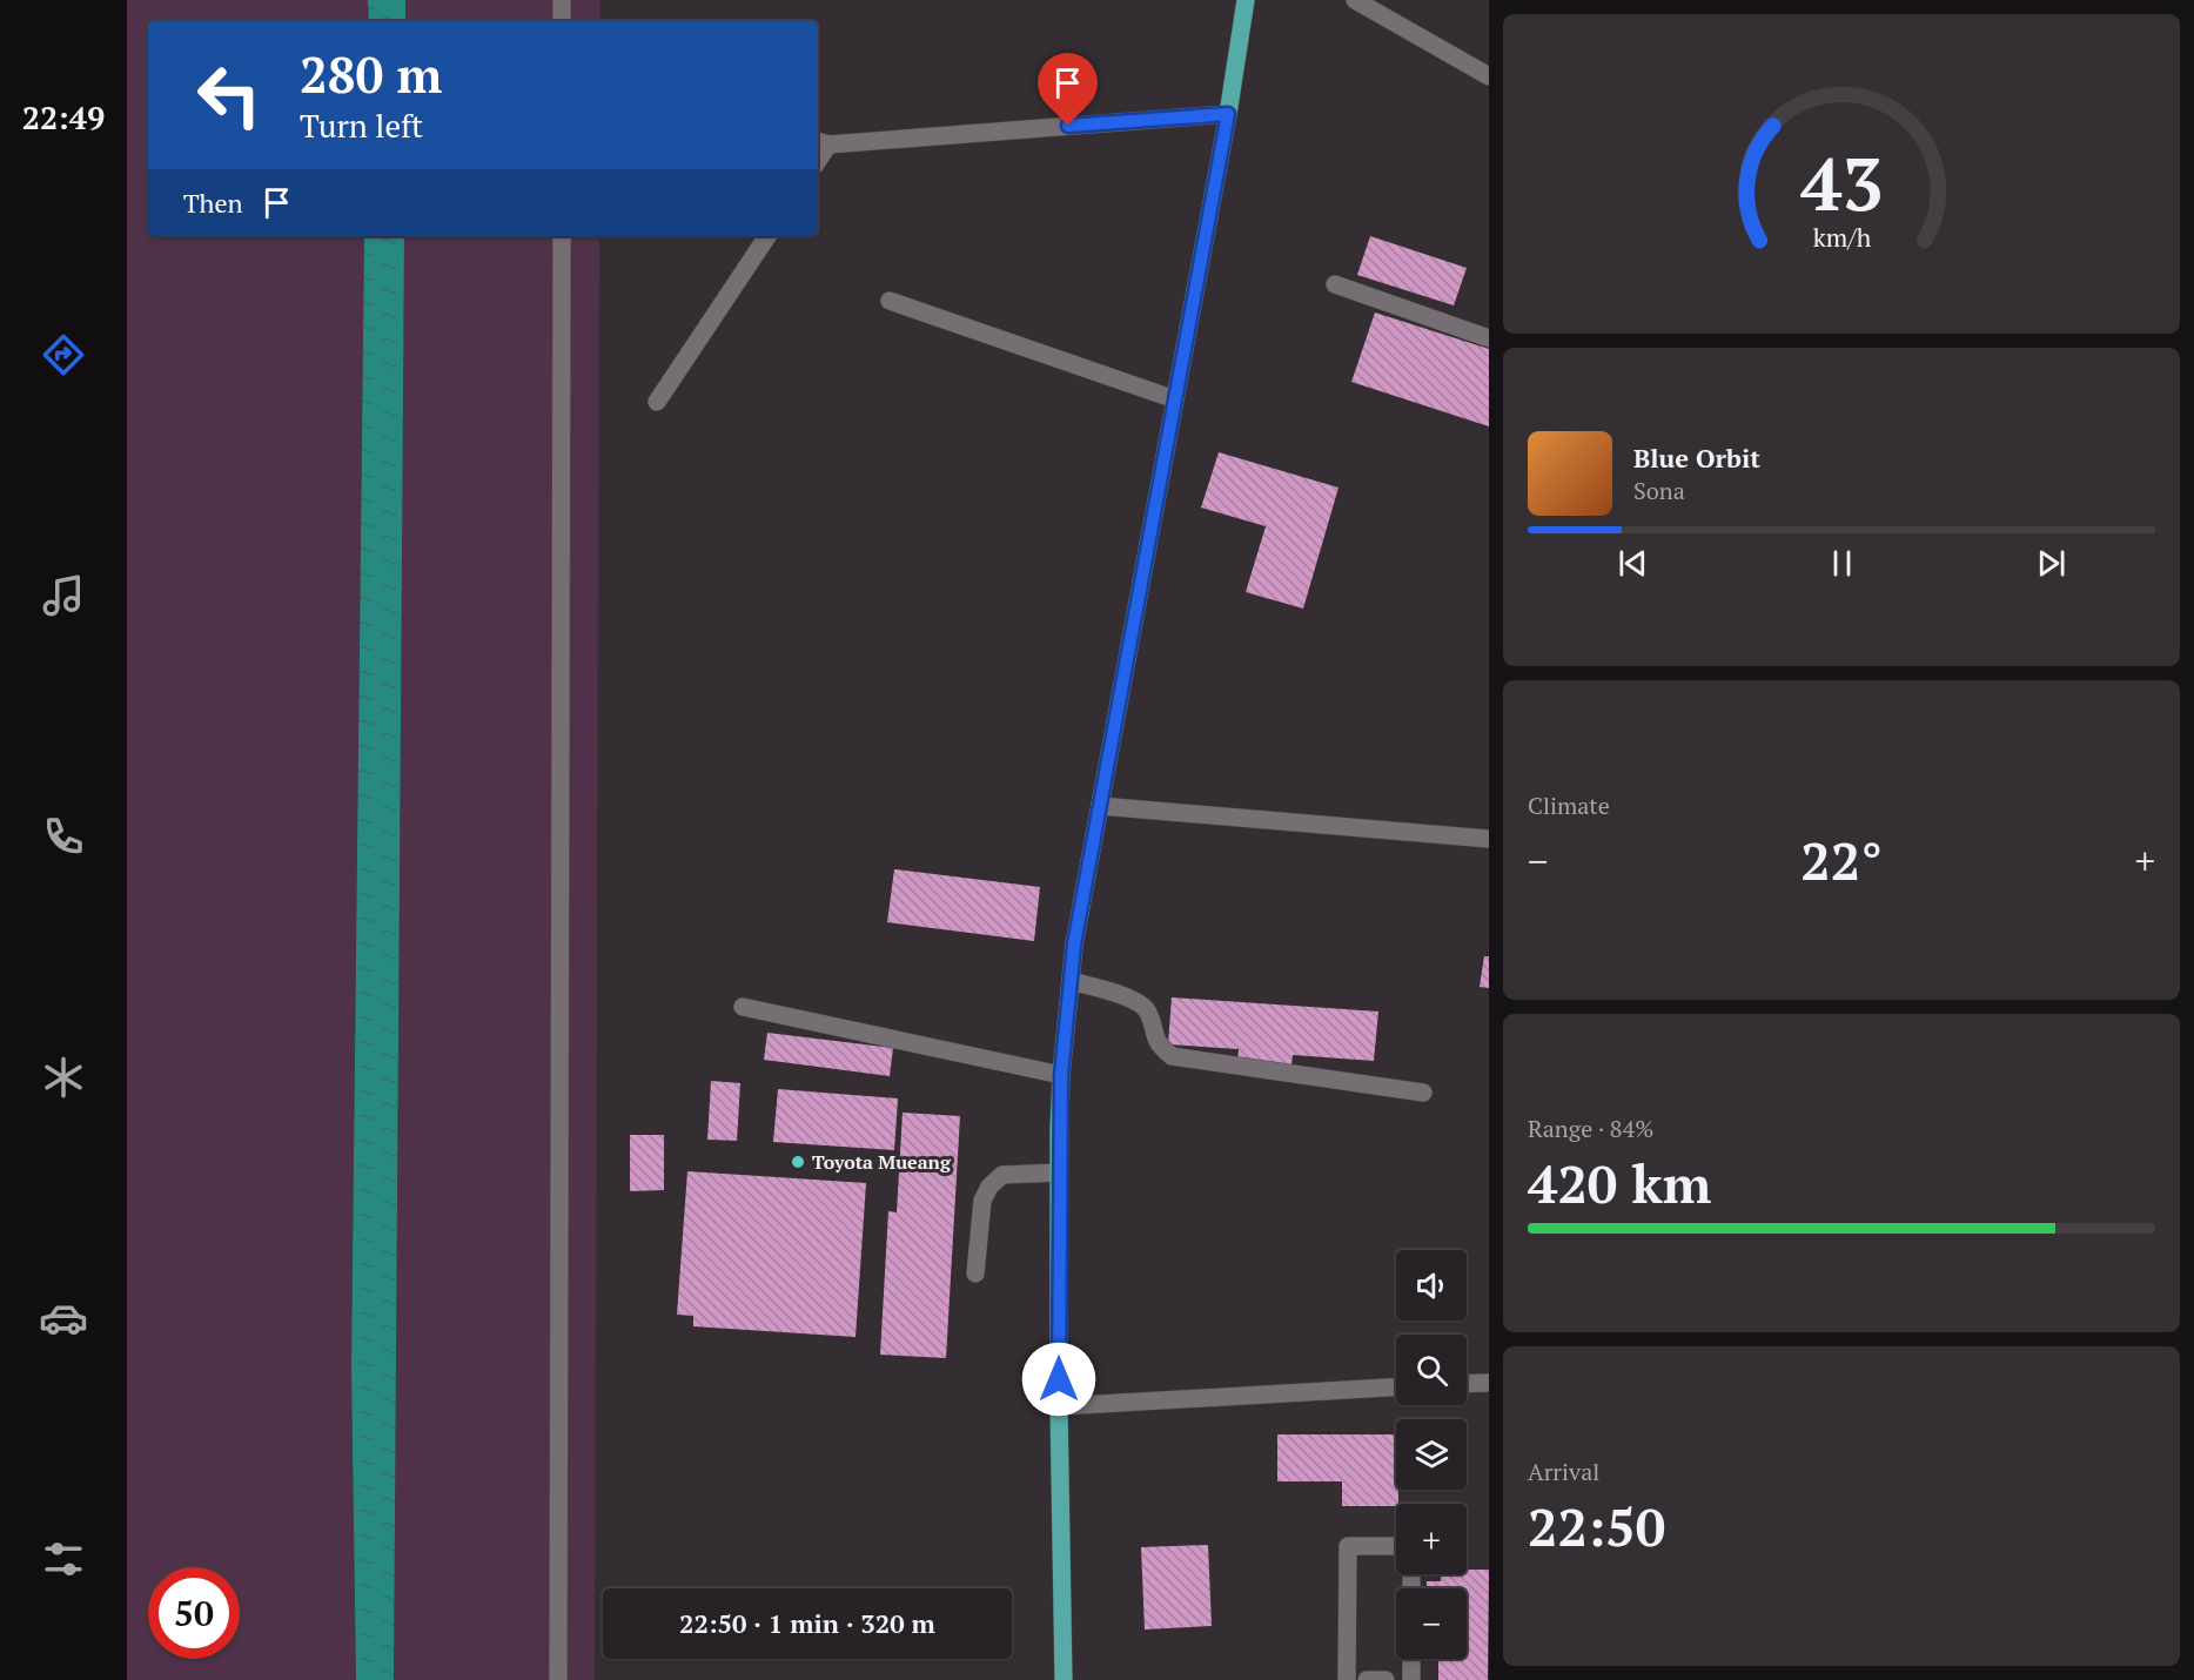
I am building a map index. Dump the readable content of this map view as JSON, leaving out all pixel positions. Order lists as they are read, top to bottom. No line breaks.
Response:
{"places":["Toyota Mueang"],"page":{"tabs":"22:49","turn":["280 m","Turn left"],"then":"Then","song":["Blue Orbit","Sona"],"tile":["Climate",["Range · 84%","420 km"],["Arrival","22:50"]],"heat":["−","22°","+"],"map_buttons":["+","−"],"limit":"50","trip":"22:50 · 1 min · 320 m","gauge":["43","km/h"]}}
